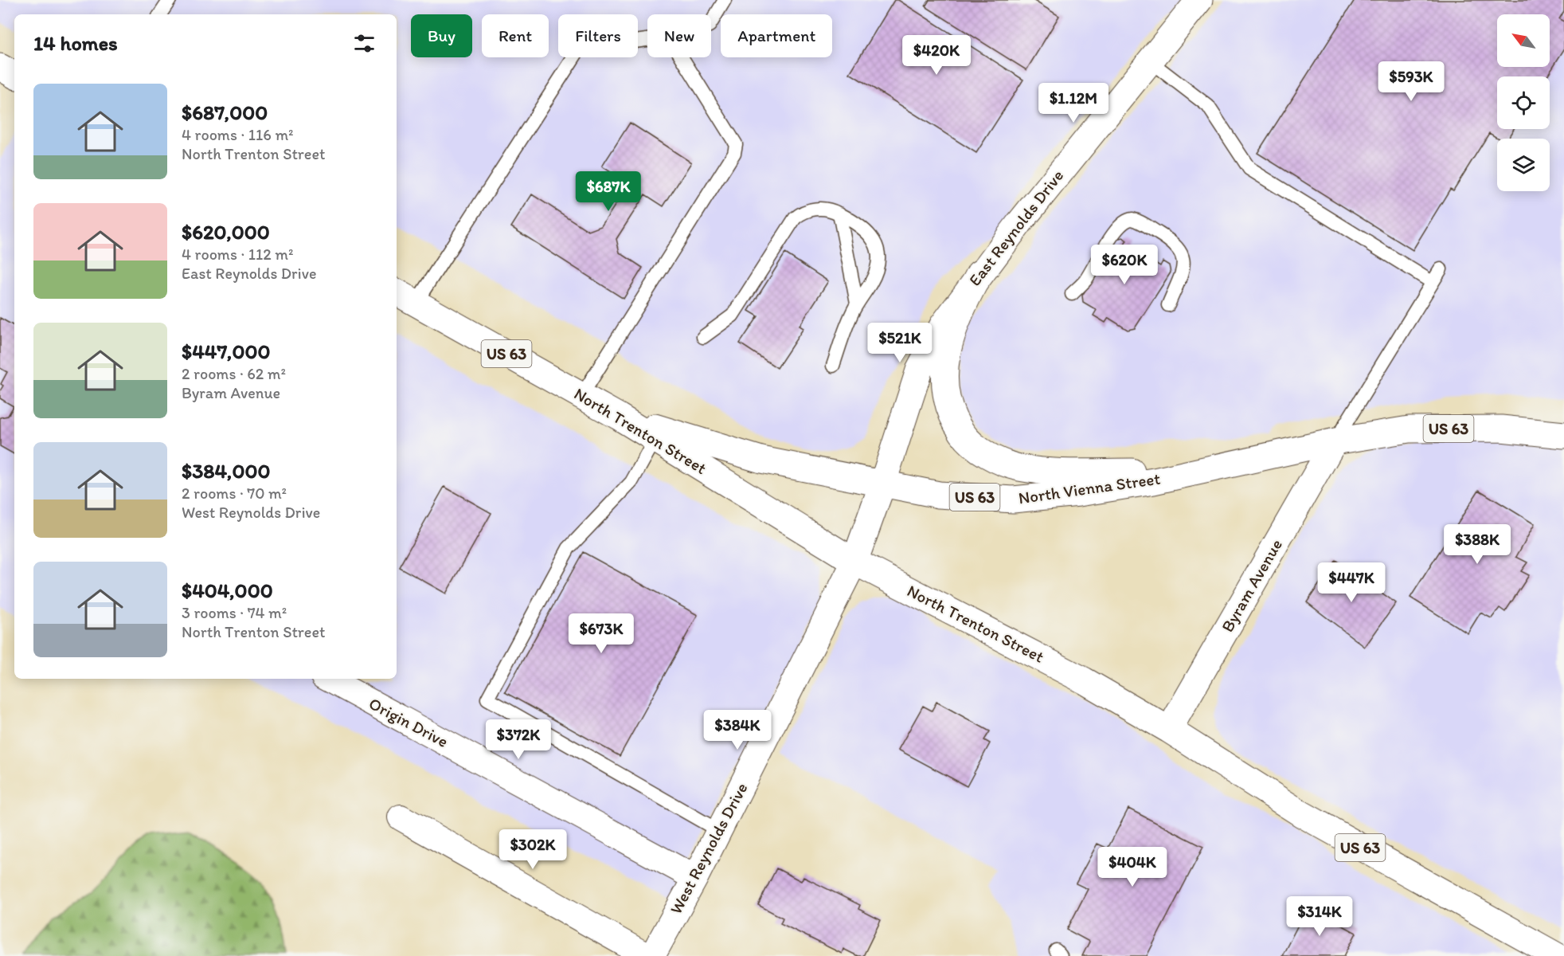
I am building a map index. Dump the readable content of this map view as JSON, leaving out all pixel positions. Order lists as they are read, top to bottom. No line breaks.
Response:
{"streets":{"main road":["East Reynolds Drive","US 63","North Trenton Street","North Vienna Street"],"street":["Byram Avenue","Origin Drive","West Reynolds Drive"]},"crossings":[["East Reynolds Drive","North Trenton Street"],["East Reynolds Drive","North Vienna Street"],["East Reynolds Drive","West Reynolds Drive"],["North Trenton Street","North Vienna Street"],["North Trenton Street","Byram Avenue"],["North Trenton Street","West Reynolds Drive"],["North Vienna Street","Byram Avenue"],["Origin Drive","West Reynolds Drive"]],"north":"top left","page":{"chip":["Buy","Rent","Filters","New","Apartment"],"heading":"14 homes","price":["$420K","$593K","$1.12M","$687K","$620K","$521K","$388K","$447K","$673K","$384K","$372K","$302K","$404K","$314K"],"list":[{"name":"$687,000","note":"4 rooms · 116 m² · North Trenton Street"},{"name":"$620,000","note":"4 rooms · 112 m² · East Reynolds Drive"},{"name":"$447,000","note":"2 rooms · 62 m² · Byram Avenue"},{"name":"$384,000","note":"2 rooms · 70 m² · West Reynolds Drive"},{"name":"$404,000","note":"3 rooms · 74 m² · North Trenton Street"}]}}
